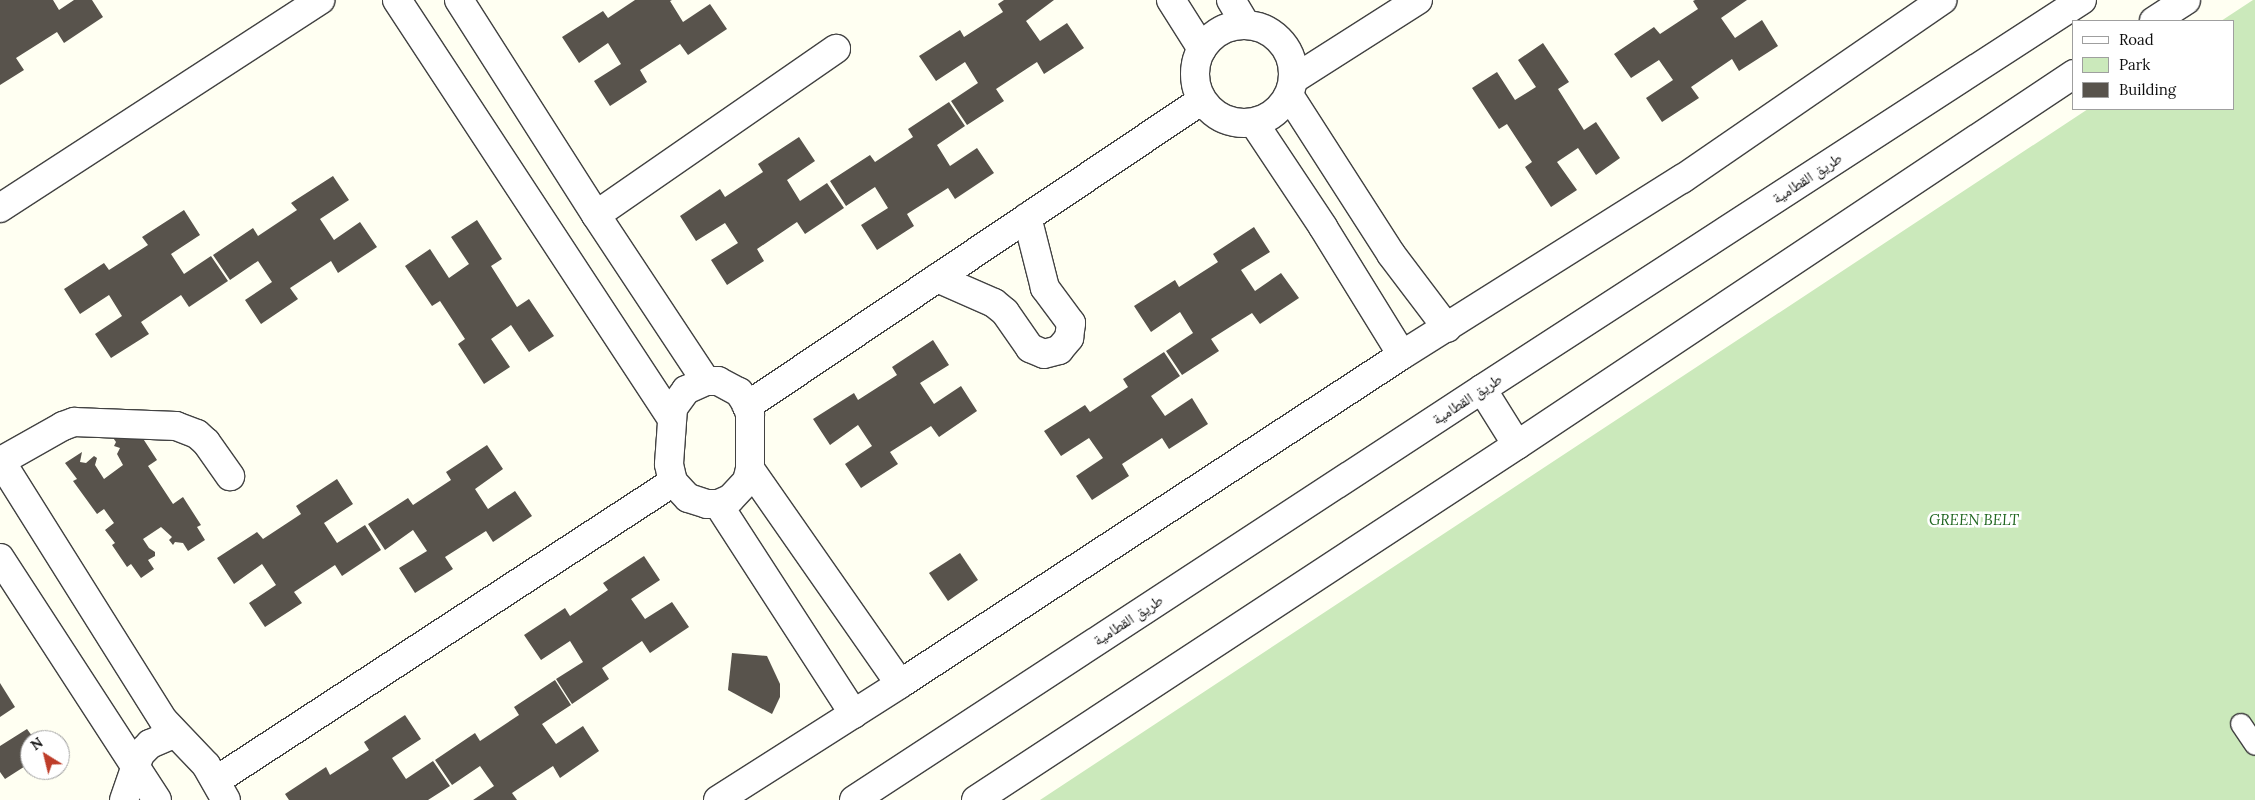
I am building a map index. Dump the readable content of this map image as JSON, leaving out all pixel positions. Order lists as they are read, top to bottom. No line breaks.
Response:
{"streets":{"street":["طريق القطامية"]},"parks":["GREEN BELT"],"legend":["Road","Park","Building"],"north":"top left"}
